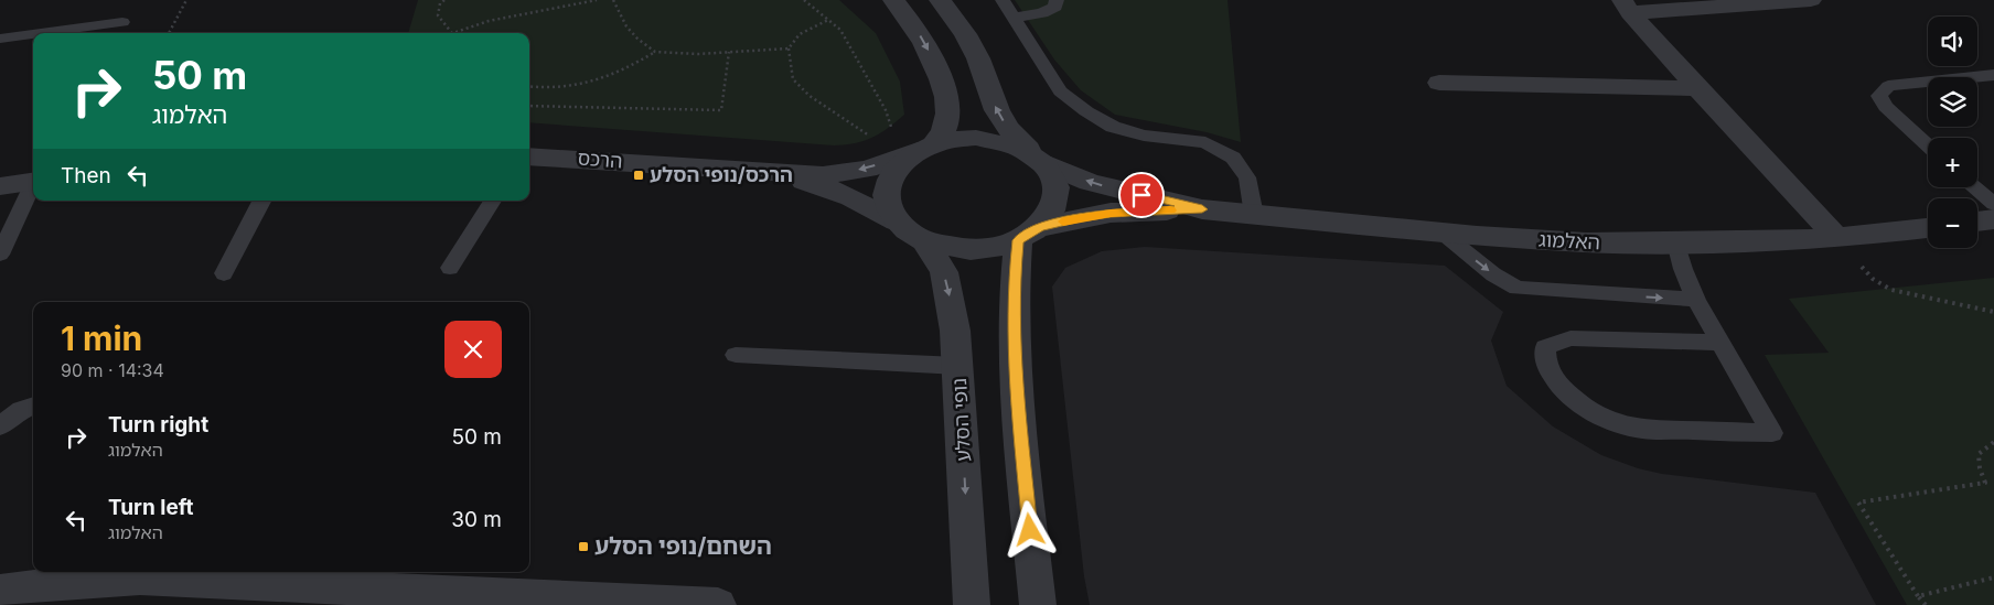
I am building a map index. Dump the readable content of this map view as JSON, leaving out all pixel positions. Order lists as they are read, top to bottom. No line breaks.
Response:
{"streets":{"street":["הרכס","האלמוג","נופי הסלע"]},"crossings":[["הרכס","האלמוג"],["הרכס","נופי הסלע"],["האלמוג","נופי הסלע"]],"places":{"transit":["הרכס/נופי הסלע","השחם/נופי הסלע"]},"page":{"map_buttons":["+","−"],"turn":["50 m","האלמוג"],"then":"Then","heading":["1 min","90 m · 14:34"],"list":[{"name":"Turn right","note":"האלמוג","value":"50 m"},{"name":"Turn left","note":"האלמוג","value":"30 m"}]}}
